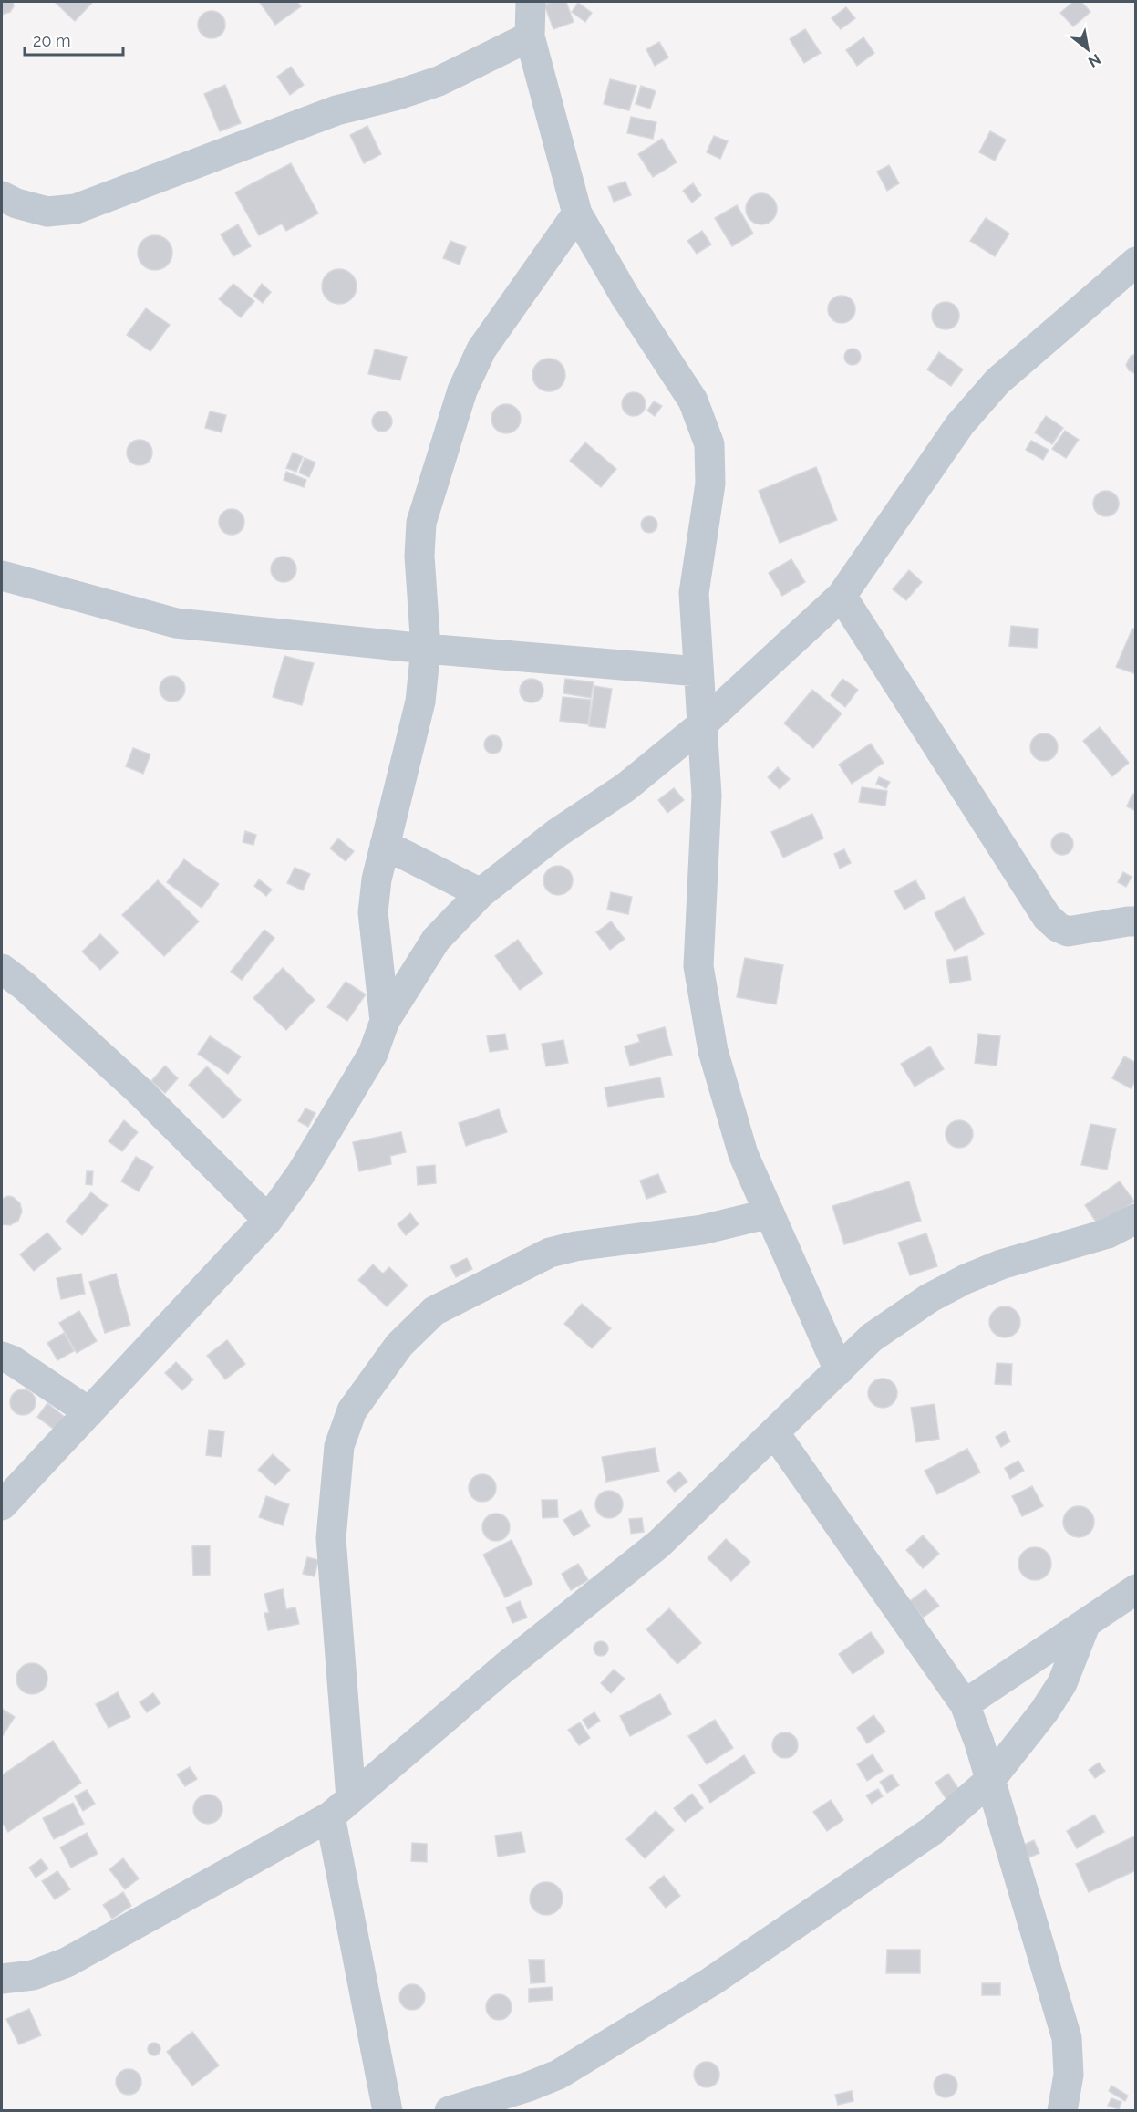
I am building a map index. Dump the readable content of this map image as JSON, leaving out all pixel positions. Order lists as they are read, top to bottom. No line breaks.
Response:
{"scale_bar":"20 m","north":"bottom right"}
